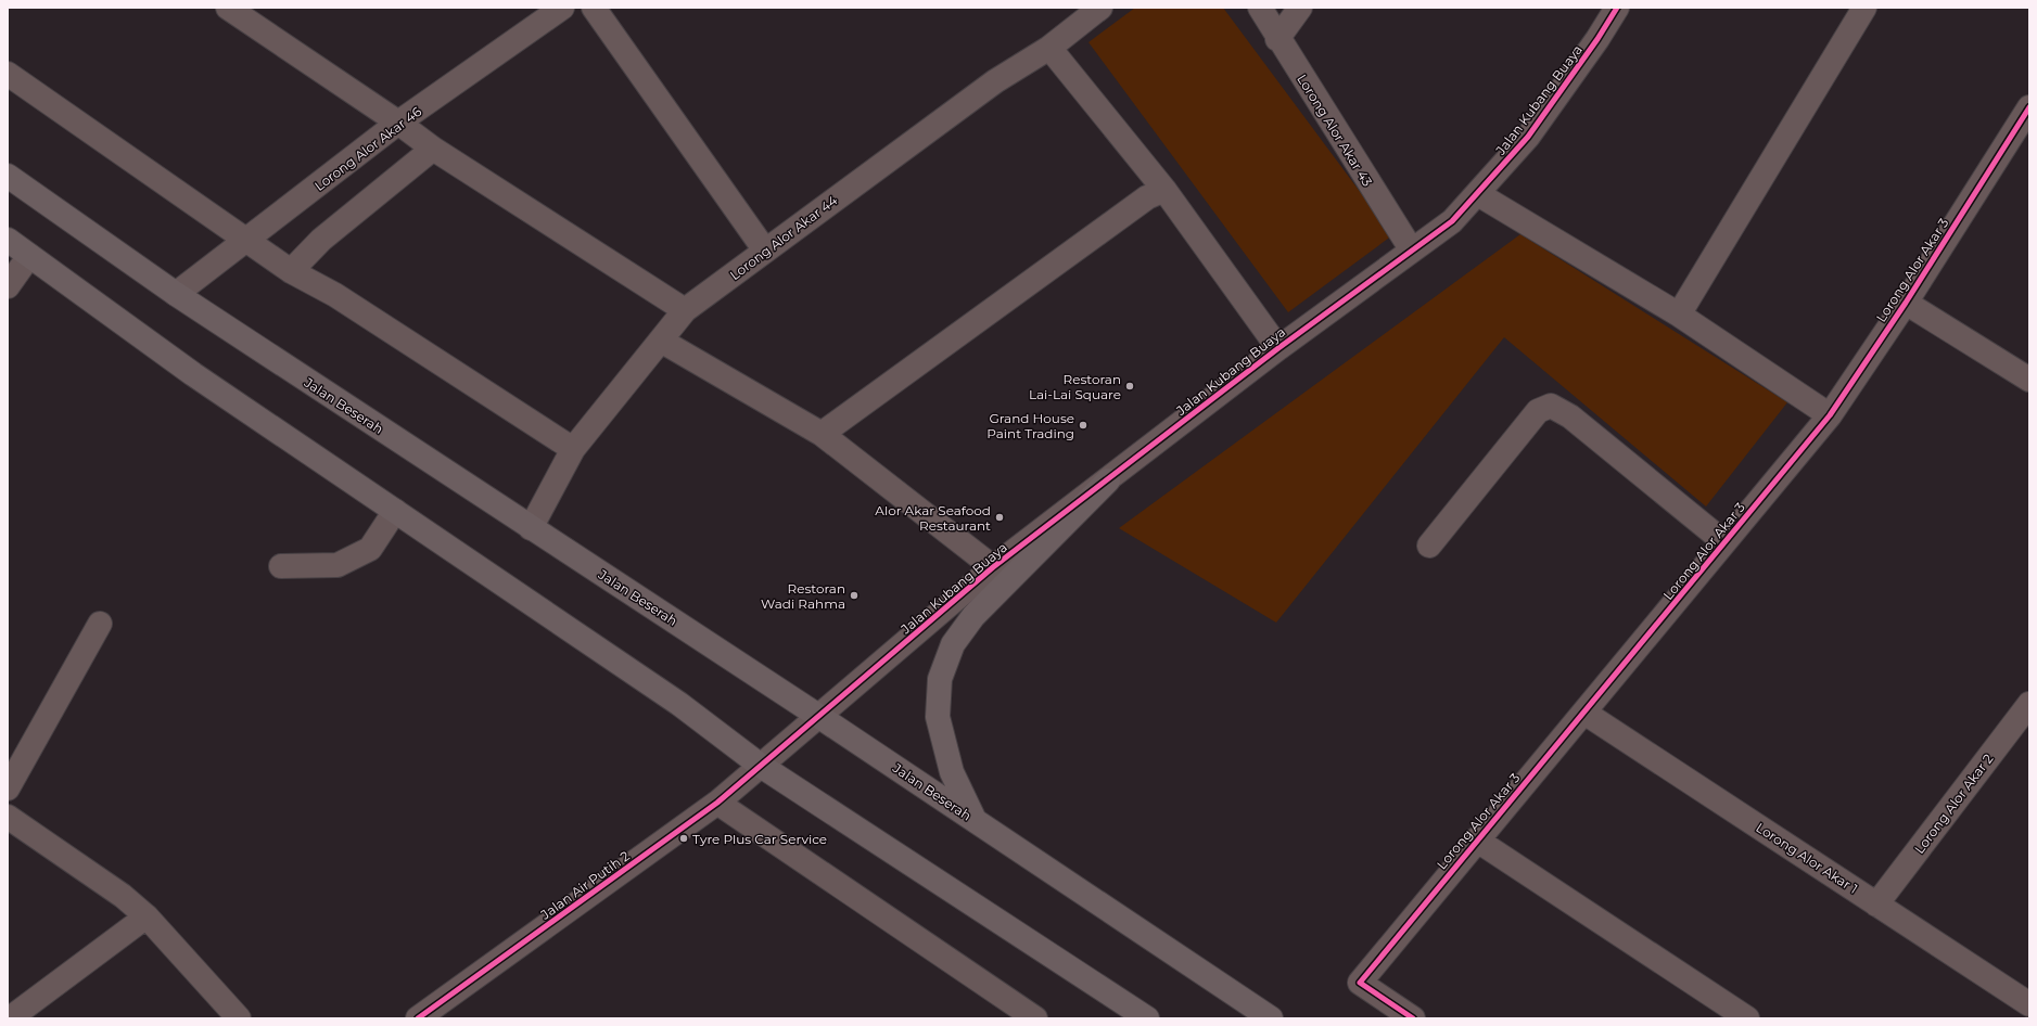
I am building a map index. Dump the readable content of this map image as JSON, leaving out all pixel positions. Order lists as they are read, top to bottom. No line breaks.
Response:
{"streets":{"highway":["Jalan Beserah"],"street":["Jalan Kubang Buaya","Lorong Alor Akar 43","Lorong Alor Akar 46","Lorong Alor Akar 44","Lorong Alor Akar 3","Lorong Alor Akar 2","Lorong Alor Akar 1","Jalan Air Putih 2"]},"crossings":[["Jalan Kubang Buaya","Lorong Alor Akar 43"],["Jalan Kubang Buaya","Jalan Beserah"],["Jalan Kubang Buaya","Jalan Air Putih 2"],["Lorong Alor Akar 46","Jalan Beserah"],["Lorong Alor Akar 44","Jalan Beserah"],["Lorong Alor Akar 3","Lorong Alor Akar 1"],["Lorong Alor Akar 2","Lorong Alor Akar 1"]],"places":["Restoran Lai-Lai Square","Grand House Paint Trading","Alor Akar Seafood Restaurant","Restoran Wadi Rahma","Tyre Plus Car Service"]}
